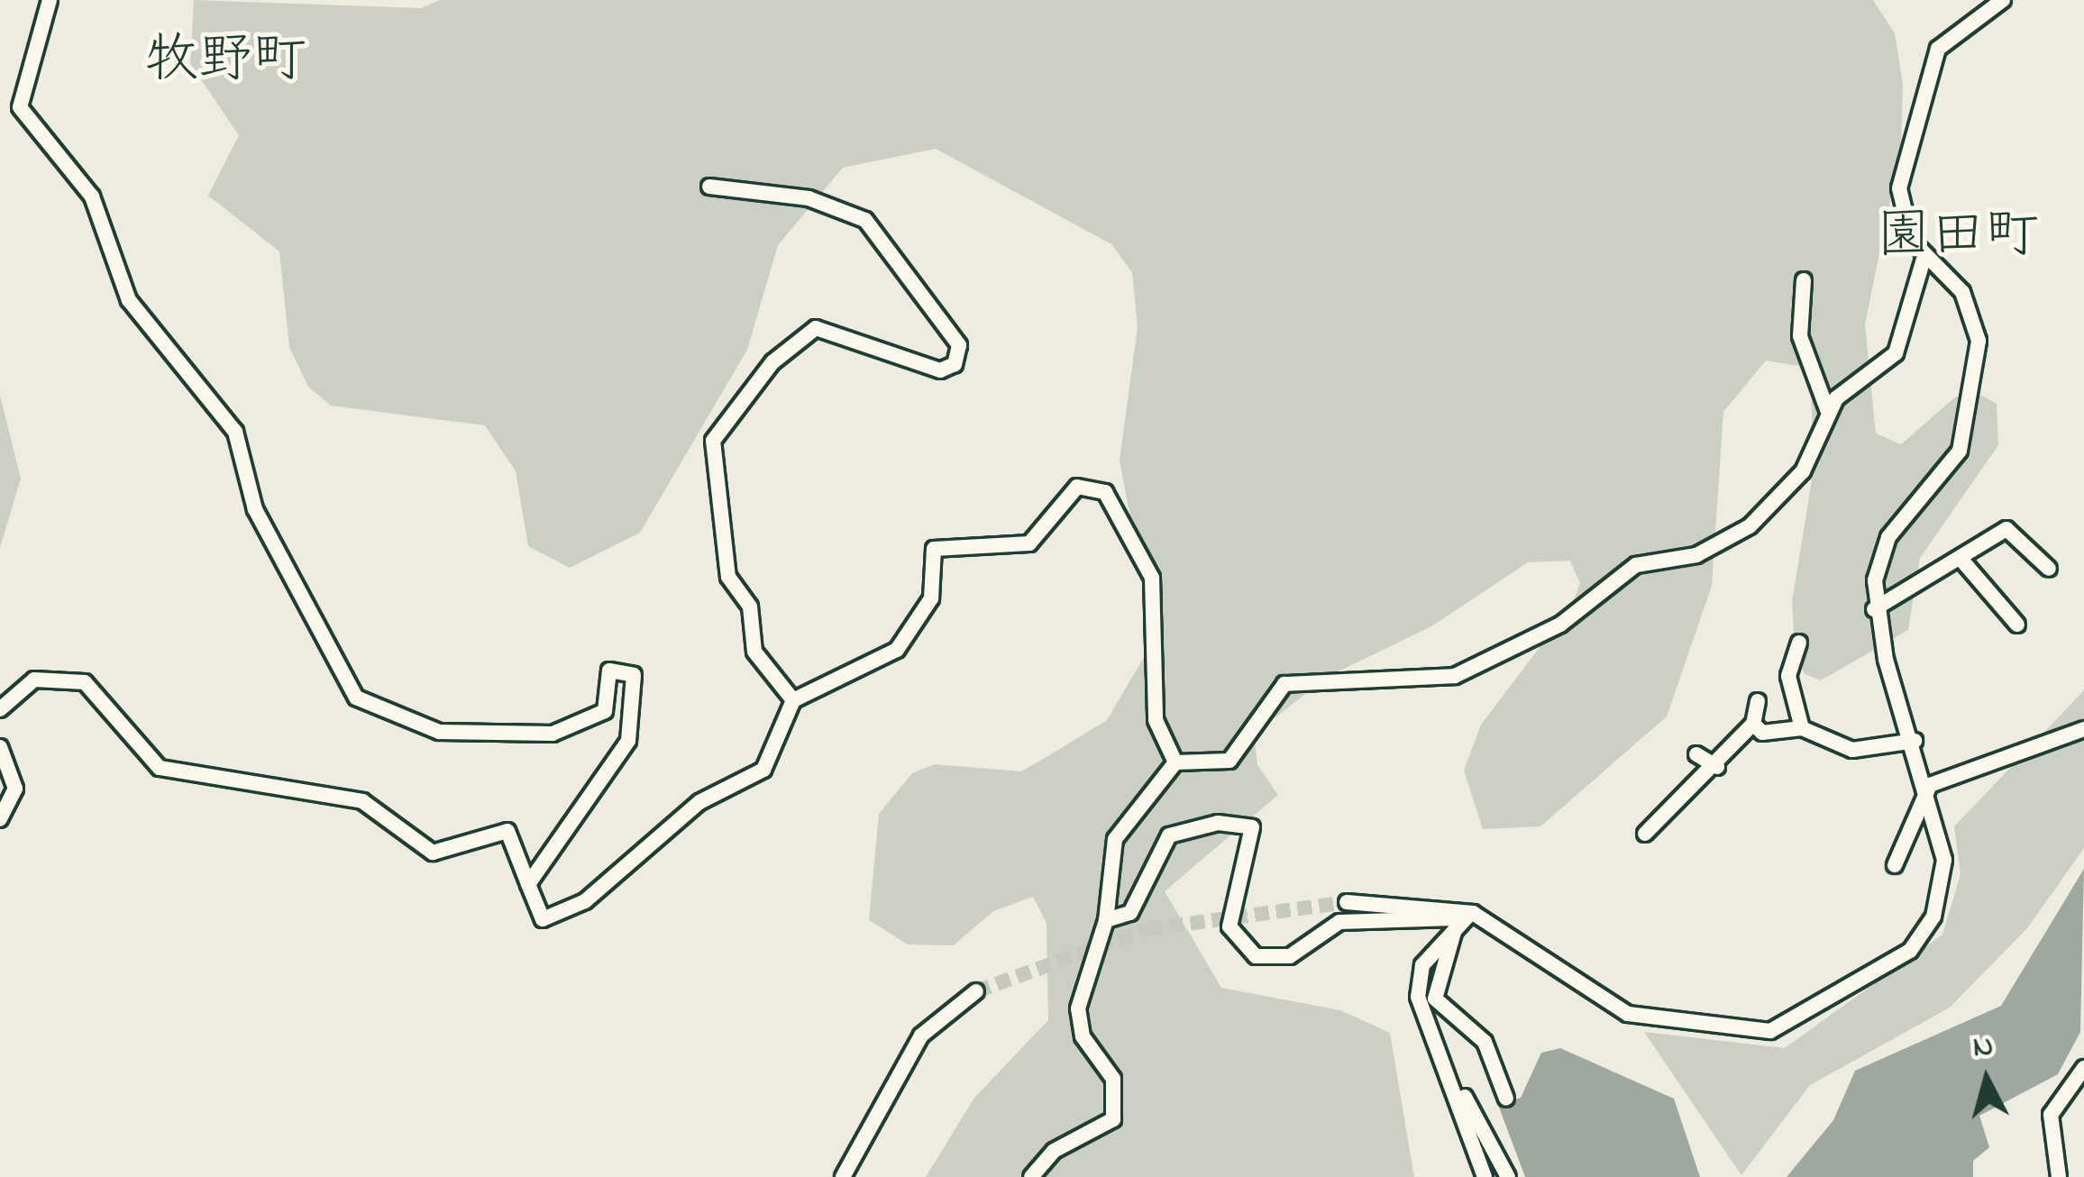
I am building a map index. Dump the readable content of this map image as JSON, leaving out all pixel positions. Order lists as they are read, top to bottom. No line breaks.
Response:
{"districts":["牧野町","園田町"],"north":"top"}
